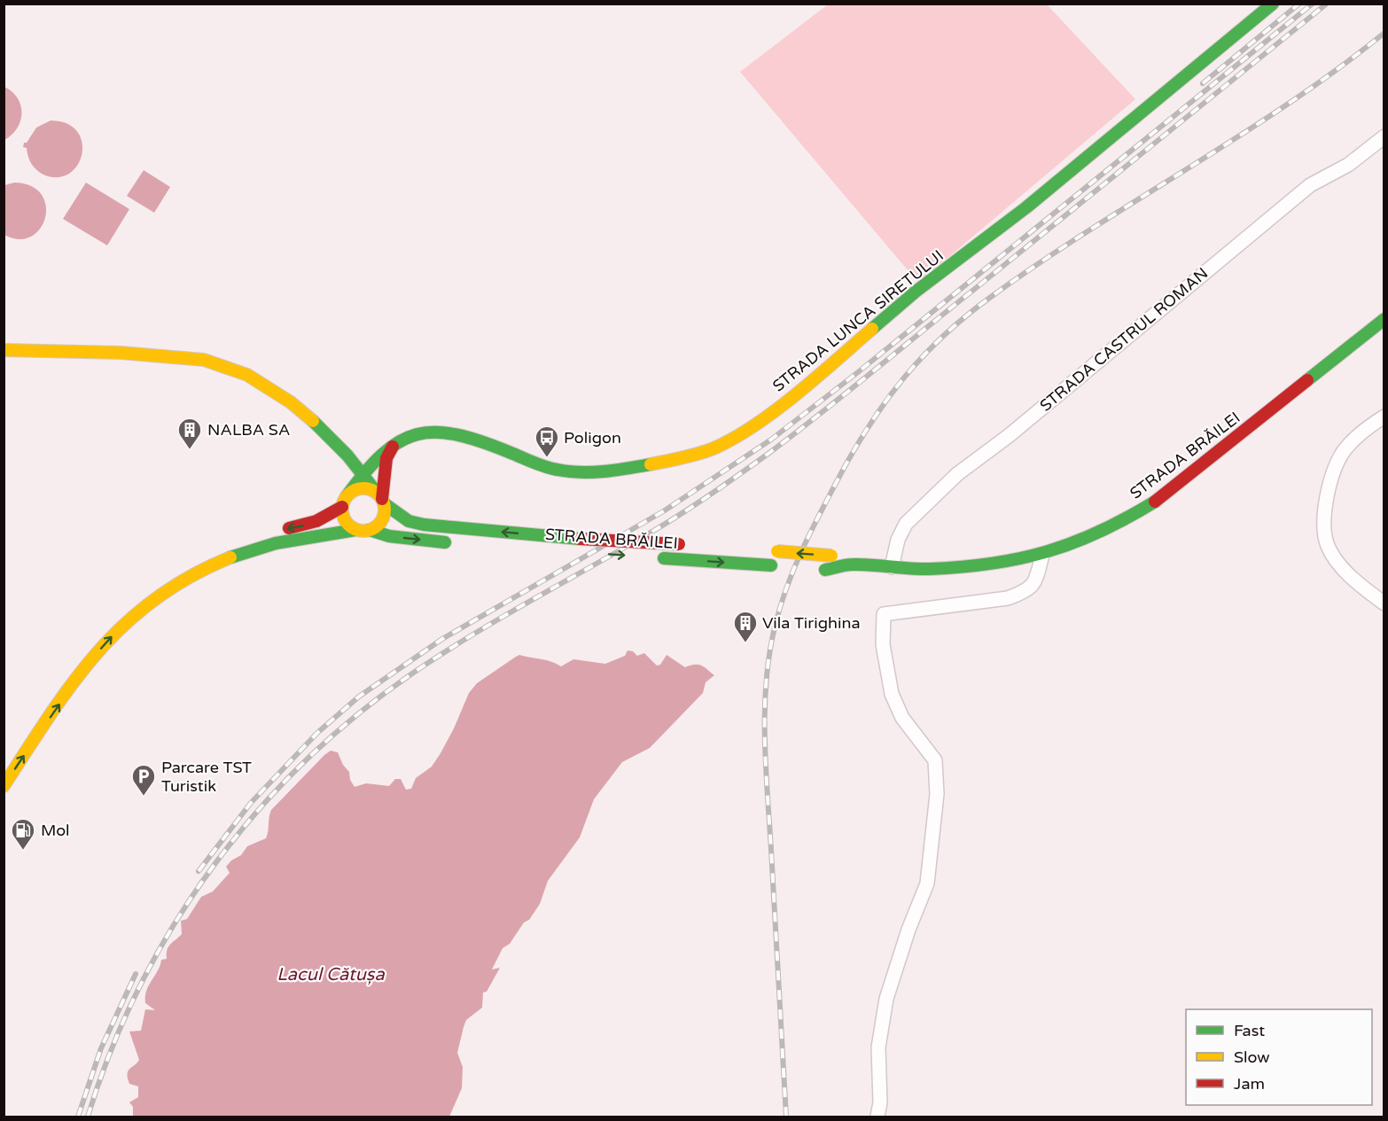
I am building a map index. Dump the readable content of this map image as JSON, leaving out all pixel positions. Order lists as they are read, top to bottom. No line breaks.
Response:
{"streets":{"main road":["STRADA LUNCA SIRETULUI","STRADA BRĂILEI"],"street":["STRADA CASTRUL ROMAN"]},"crossings":[["STRADA LUNCA SIRETULUI","STRADA BRĂILEI"],["STRADA CASTRUL ROMAN","STRADA BRĂILEI"]],"water":["Lacul Cătușa"],"places":{"building":["NALBA SA","Vila Tirighina"],"bus stop":["Poligon"],"parking":["Parcare TST Turistik"],"fuel station":["Mol"]},"legend":["Fast","Slow","Jam"]}
